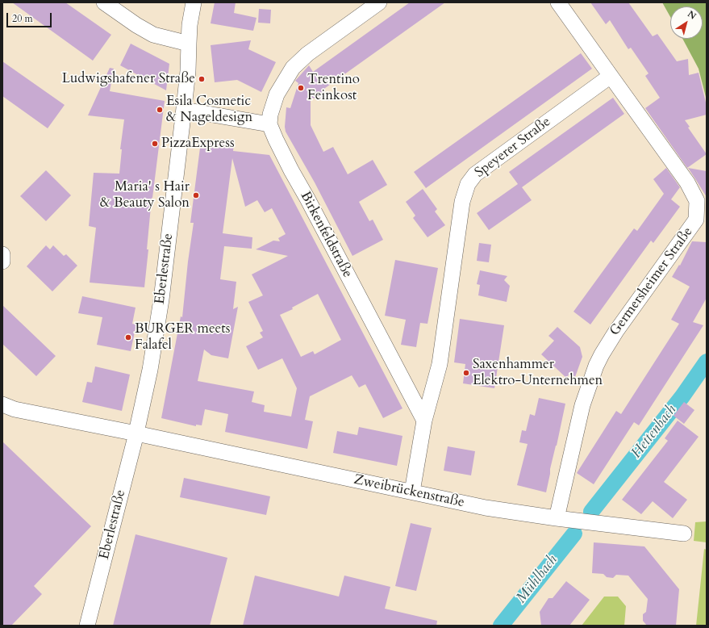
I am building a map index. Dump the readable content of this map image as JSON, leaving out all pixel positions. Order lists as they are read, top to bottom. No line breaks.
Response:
{"streets":{"street":["Speyerer Straße","Birkenfeldstraße","Eberlestraße","Germersheimer Straße","Zweibrückenstraße"]},"crossings":[["Speyerer Straße","Birkenfeldstraße"],["Speyerer Straße","Germersheimer Straße"],["Eberlestraße","Zweibrückenstraße"],["Germersheimer Straße","Zweibrückenstraße"]],"water":["Hettenbach","Mühlbach"],"places":["Ludwigshafener Straße","Trentino Feinkost","Esila Cosmetic & Nageldesign","PizzaExpress","Maria' s Hair & Beauty Salon","BURGER meets Falafel","Saxenhammer Elektro-Unternehmen"],"scale_bar":"20 m","north":"top right"}
